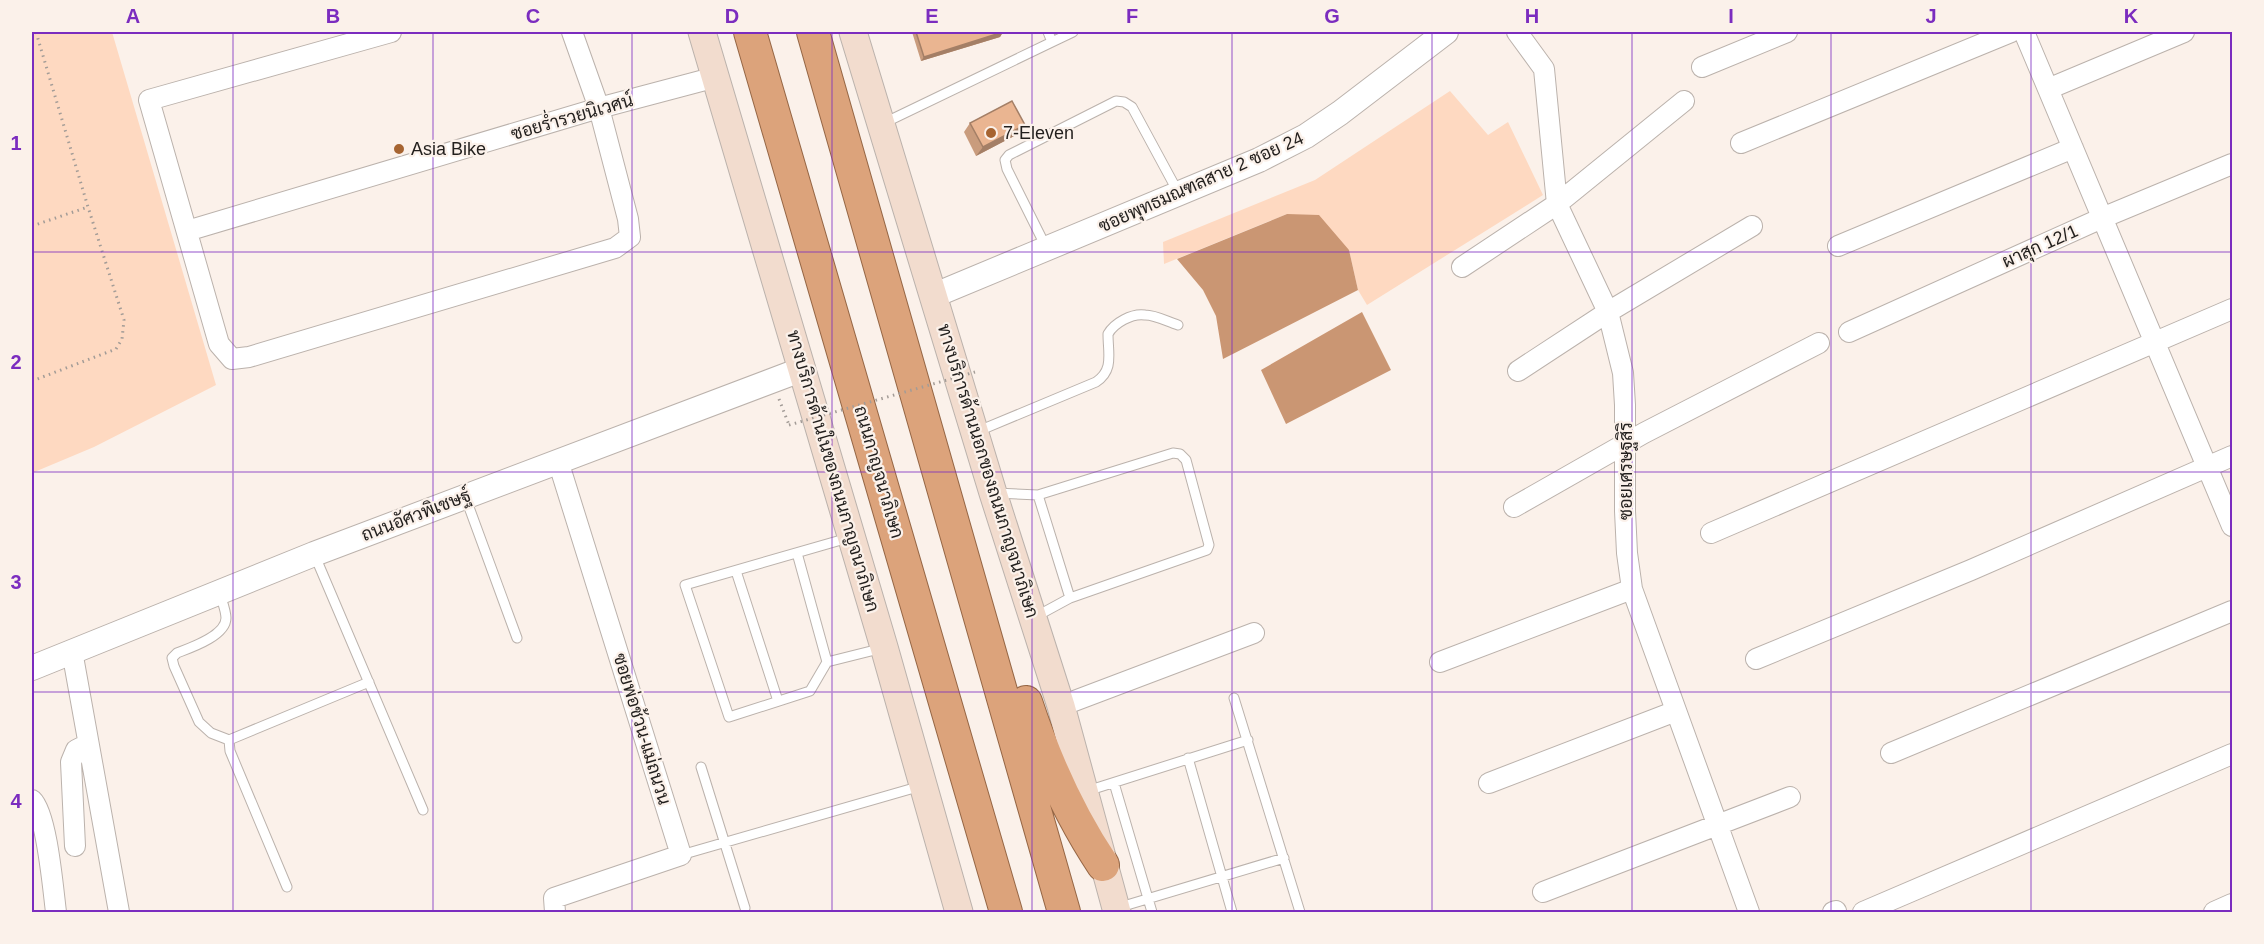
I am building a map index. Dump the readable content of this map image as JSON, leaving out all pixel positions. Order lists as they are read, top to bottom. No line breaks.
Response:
{"streets":{"highway":["ถนนกาญจนาภิเษก"],"main road":["ทางบริการด้านในของถนนกาญจนาภิเษก","ทางบริการด้านนอกของถนนกาญจนาภิเษก"],"street":["ซอยร่ำรวยนิเวศน์","ซอยพุทธมณฑลสาย 2 ซอย 24","ผาสุก 12/1","ซอยเศรษฐสิริ","ถนนอัศวพิเชษฐ์","ซอยพ่อช้วน-แม่ถนวน"]},"crossings":[["ซอยร่ำรวยนิเวศน์","ทางบริการด้านในของถนนกาญจนาภิเษก"],["ซอยพุทธมณฑลสาย 2 ซอย 24","ทางบริการด้านนอกของถนนกาญจนาภิเษก"],["ทางบริการด้านในของถนนกาญจนาภิเษก","ถนนอัศวพิเชษฐ์"],["ถนนอัศวพิเชษฐ์","ซอยพ่อช้วน-แม่ถนวน"]],"places":["7-Eleven","Asia Bike"],"grid":{"columns":["A","B","C","D","E","F","G","H","I","J","K"],"rows":["1","2","3","4"]}}
